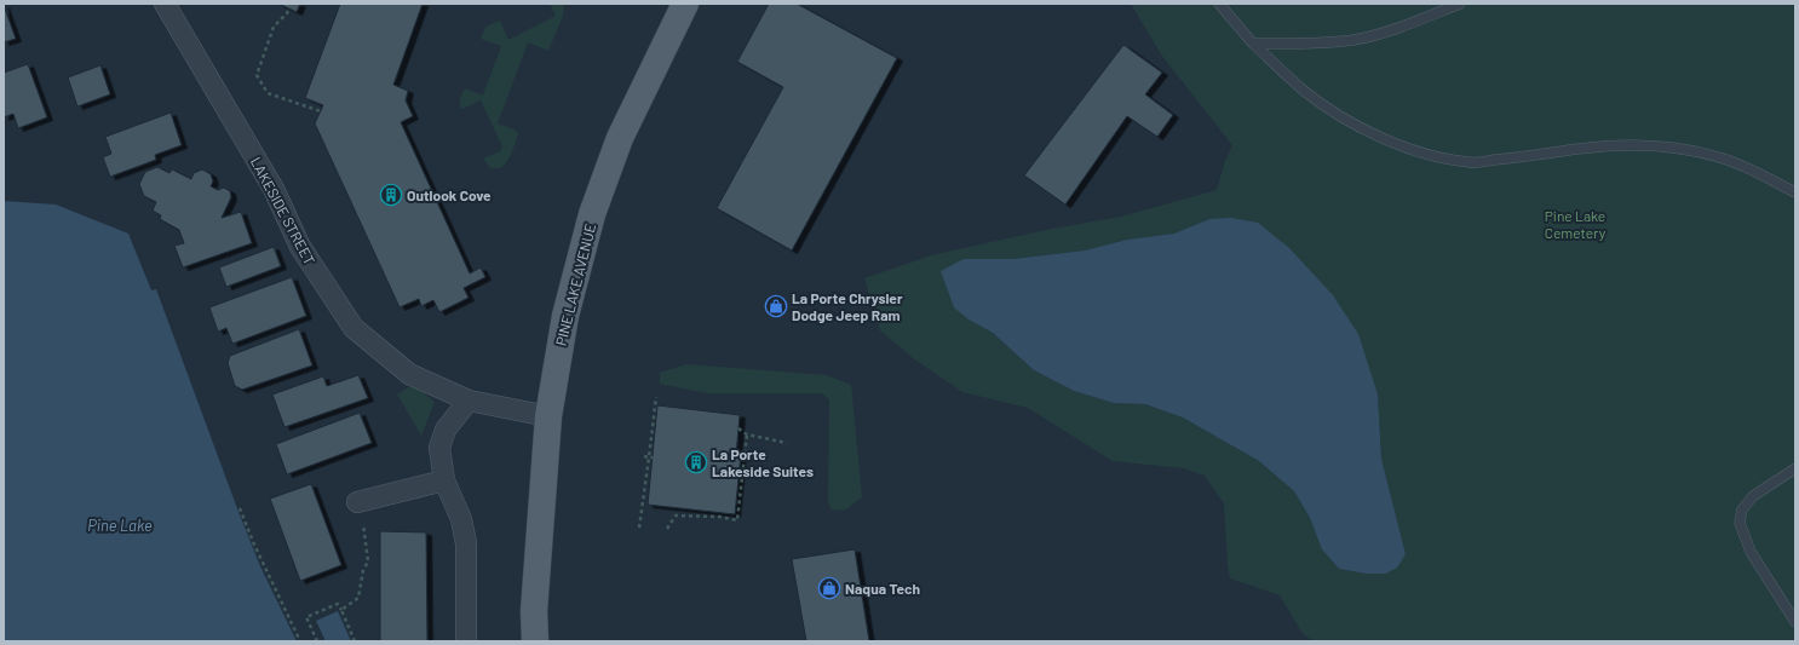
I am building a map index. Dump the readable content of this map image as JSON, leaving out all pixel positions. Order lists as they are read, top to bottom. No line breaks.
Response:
{"streets":{"main road":["PINE LAKE AVENUE"],"street":["LAKESIDE STREET"]},"crossings":[["LAKESIDE STREET","PINE LAKE AVENUE"]],"water":["Pine Lake"],"parks":["Pine Lake Cemetery"],"places":{"building":["Outlook Cove","La Porte Lakeside Suites"],"shop":["La Porte Chrysler Dodge Jeep Ram","Naqua Tech"]}}
